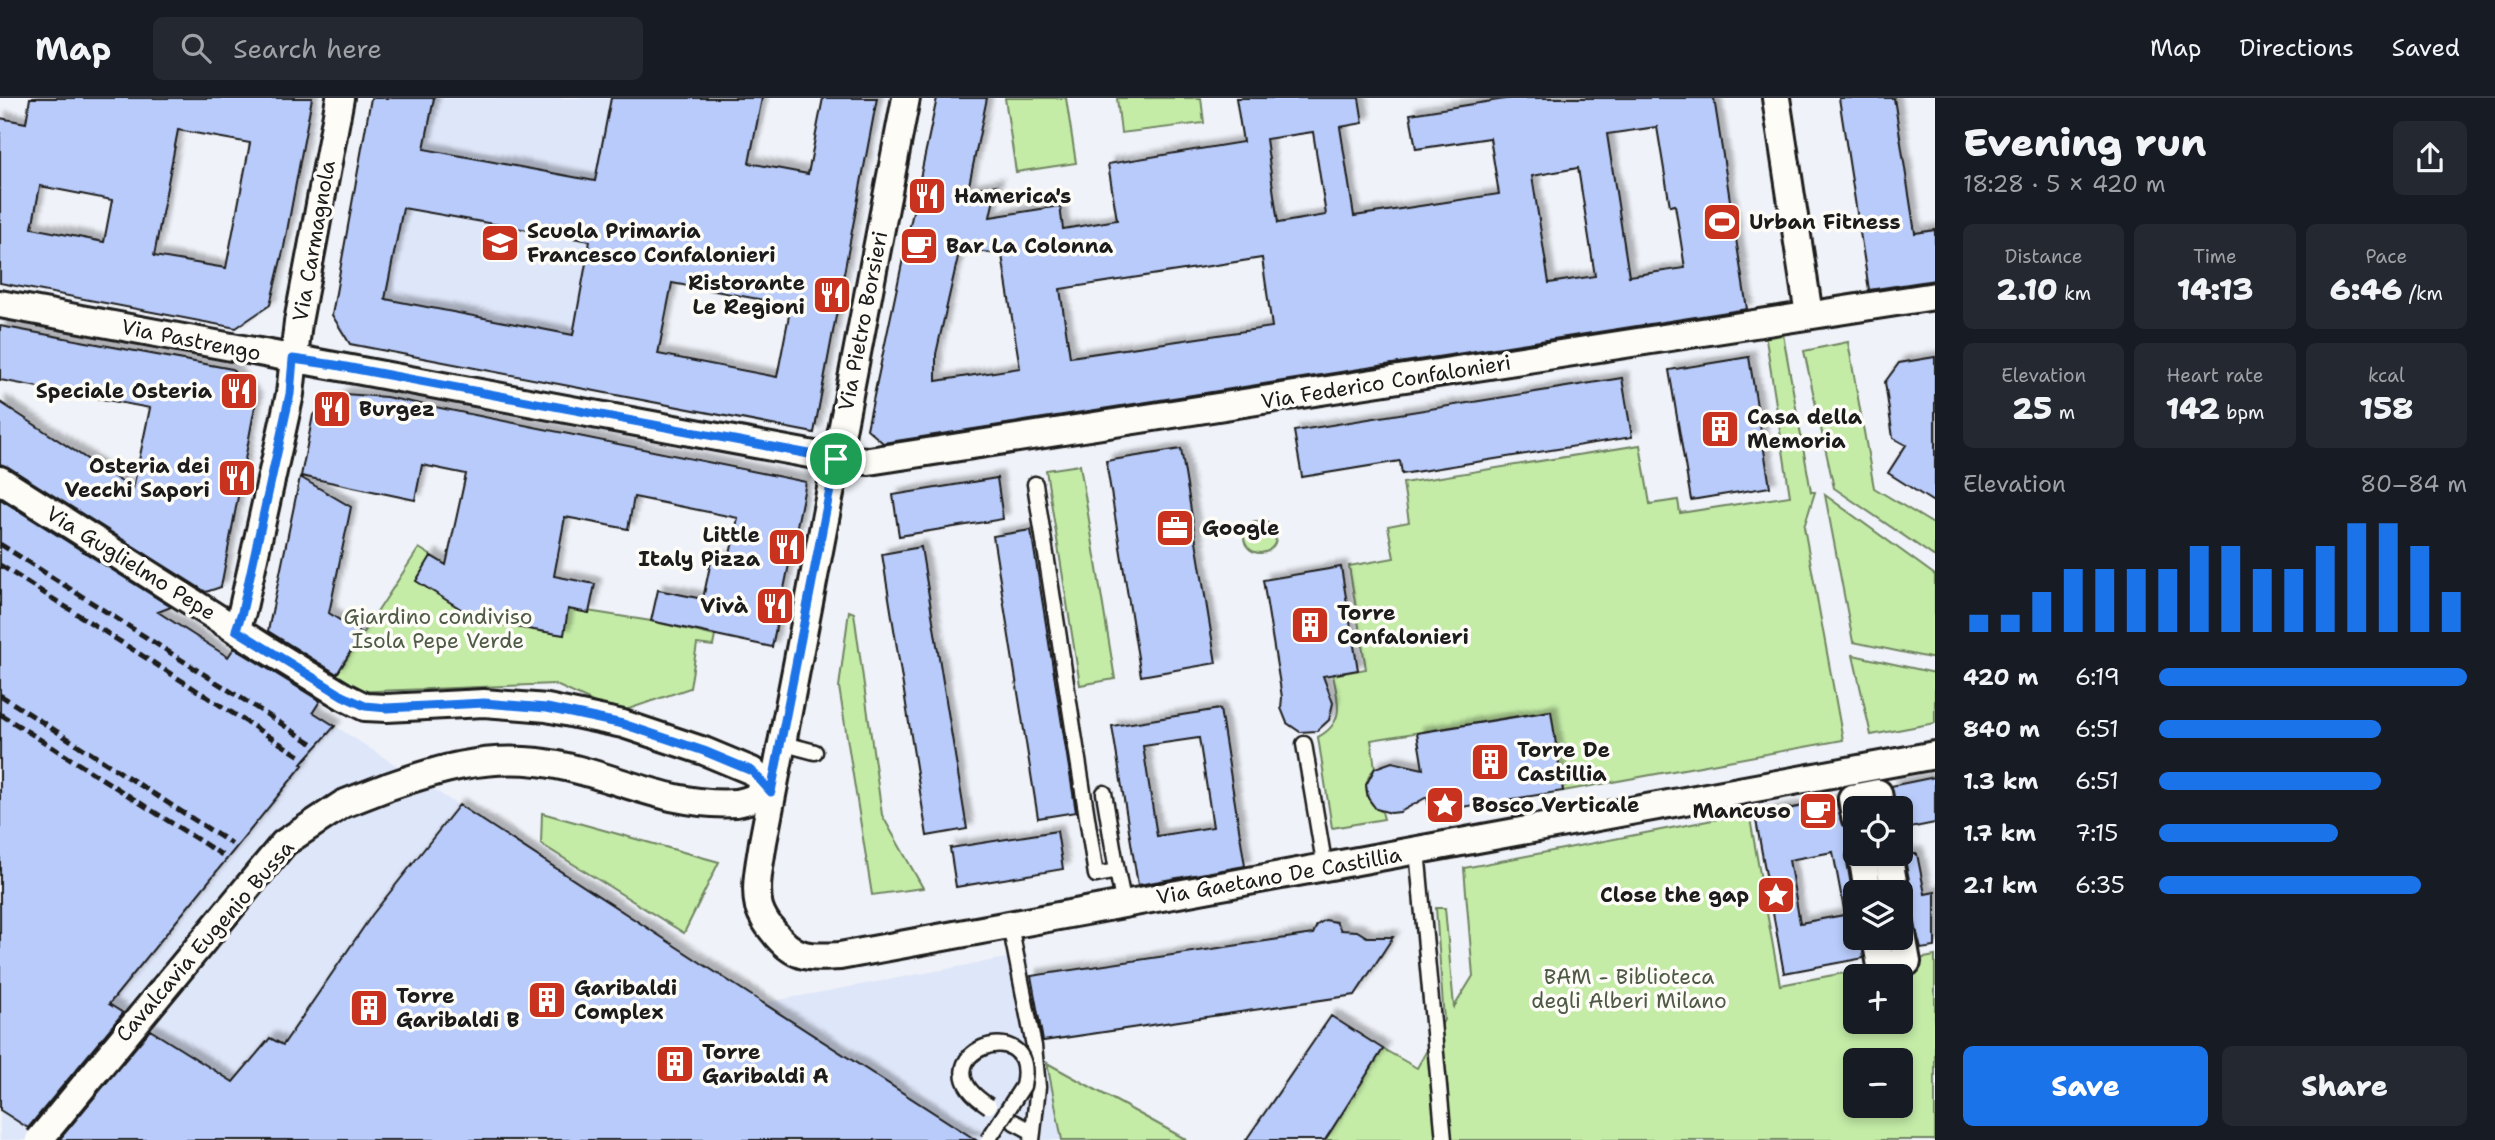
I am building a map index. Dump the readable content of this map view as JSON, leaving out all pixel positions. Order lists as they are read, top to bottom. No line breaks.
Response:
{"streets":{"street":["Via Carmagnola","Via Pietro Borsieri","Via Pastrengo","Via Federico Confalonieri","Via Guglielmo Pepe","Via Gaetano De Castillia","Cavalcavia Eugenio Bussa"]},"crossings":[["Via Carmagnola","Via Pastrengo"],["Via Carmagnola","Via Guglielmo Pepe"],["Via Pietro Borsieri","Via Pastrengo"],["Via Pietro Borsieri","Via Federico Confalonieri"],["Via Pietro Borsieri","Via Guglielmo Pepe"],["Via Pietro Borsieri","Via Gaetano De Castillia"],["Via Pietro Borsieri","Cavalcavia Eugenio Bussa"],["Via Pastrengo","Via Federico Confalonieri"],["Via Guglielmo Pepe","Via Gaetano De Castillia"],["Via Guglielmo Pepe","Cavalcavia Eugenio Bussa"],["Via Gaetano De Castillia","Cavalcavia Eugenio Bussa"]],"parks":["Giardino condiviso Isola Pepe Verde","BAM - Biblioteca degli Alberi Milano"],"places":{"restaurant":["Hamerica's","Ristorante Le Regioni","Speciale Osteria","Burgez","Osteria dei Vecchi Sapori","Little Italy Pizza","Vivà"],"sports":["Urban Fitness"],"school or university":["Scuola Primaria Francesco Confalonieri"],"cafe":["Bar La Colonna","Mancuso"],"building":["Casa della Memoria","Torre Confalonieri","Torre De Castillia","Garibaldi Complex","Torre Garibaldi B","Torre Garibaldi A"],"office":["Google"],"place":["Bosco Verticale","Close the gap"]},"page":{"header":"Map","search":"Search here","nav":["Map","Directions","Saved"],"heading":["Evening run","18:28 · 5 × 420 m"],"stats":[["Distance","2.10 km"],["Time","14:13"],["Pace","6:46 /km"],["Elevation","25 m"],["Heart rate","142 bpm"],["kcal","158"]],"chart":["Elevation","80–84 m"],"list":[{"name":"420 m","note":"6:19"},{"name":"840 m","note":"6:51"},{"name":"1.3 km","note":"6:51"},{"name":"1.7 km","note":"7:15"},{"name":"2.1 km","note":"6:35"}],"map_buttons":["+","−"],"buttons":["Save","Share"]}}
